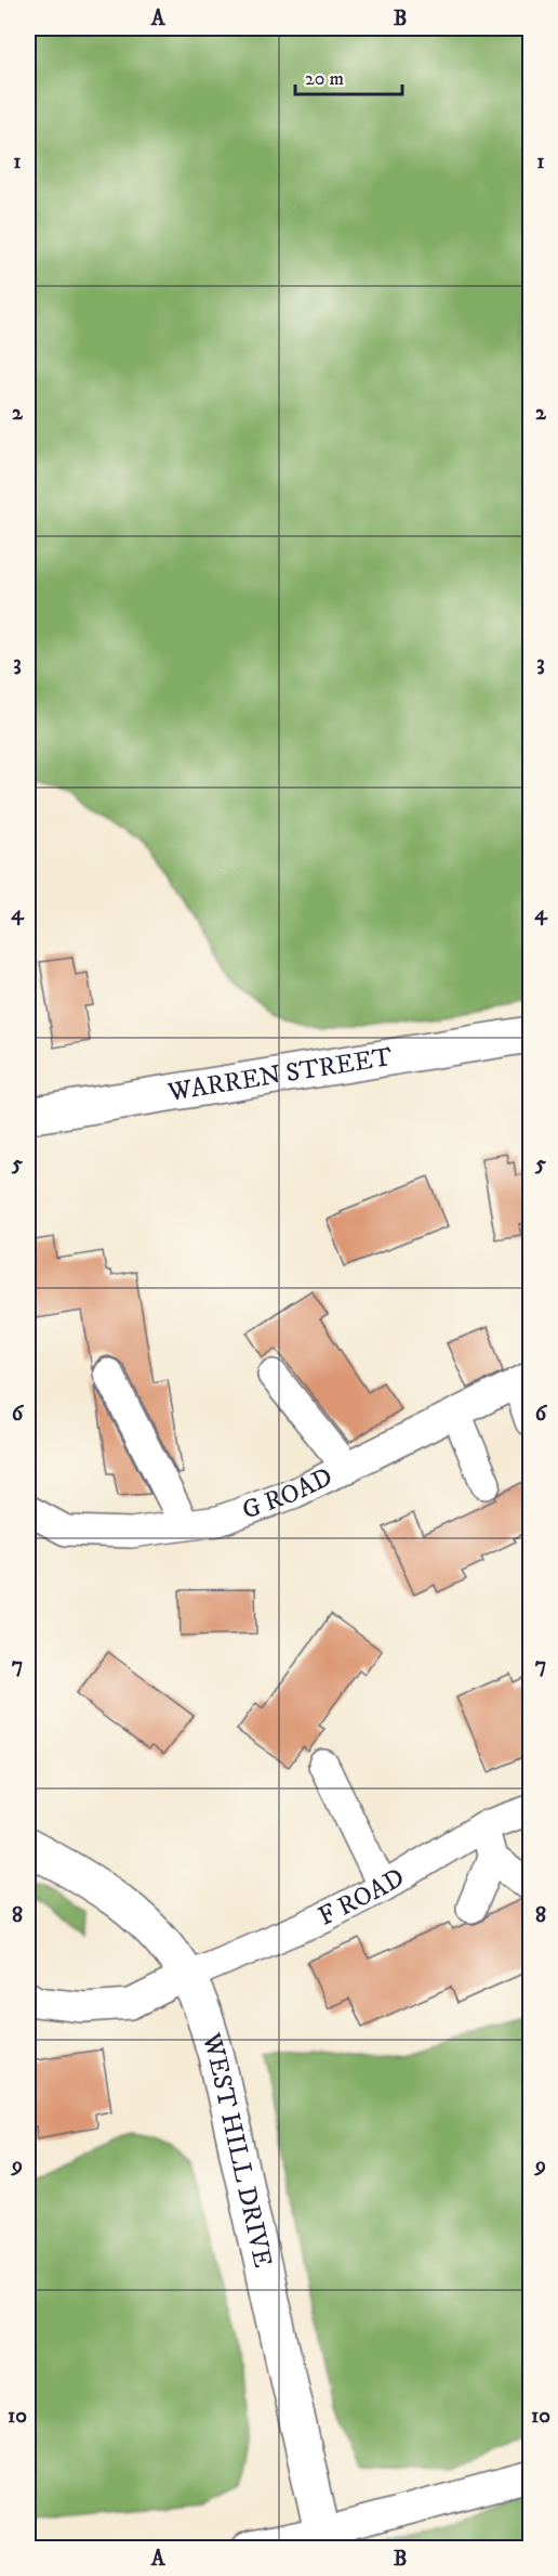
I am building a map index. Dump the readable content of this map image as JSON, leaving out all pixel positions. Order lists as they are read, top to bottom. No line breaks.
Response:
{"streets":{"street":["WARREN STREET","G ROAD","F ROAD","WEST HILL DRIVE"]},"crossings":[["F ROAD","WEST HILL DRIVE"]],"scale_bar":"20 m","grid":{"columns":["A","B"],"rows":["1","2","3","4","5","6","7","8","9","10"]}}
